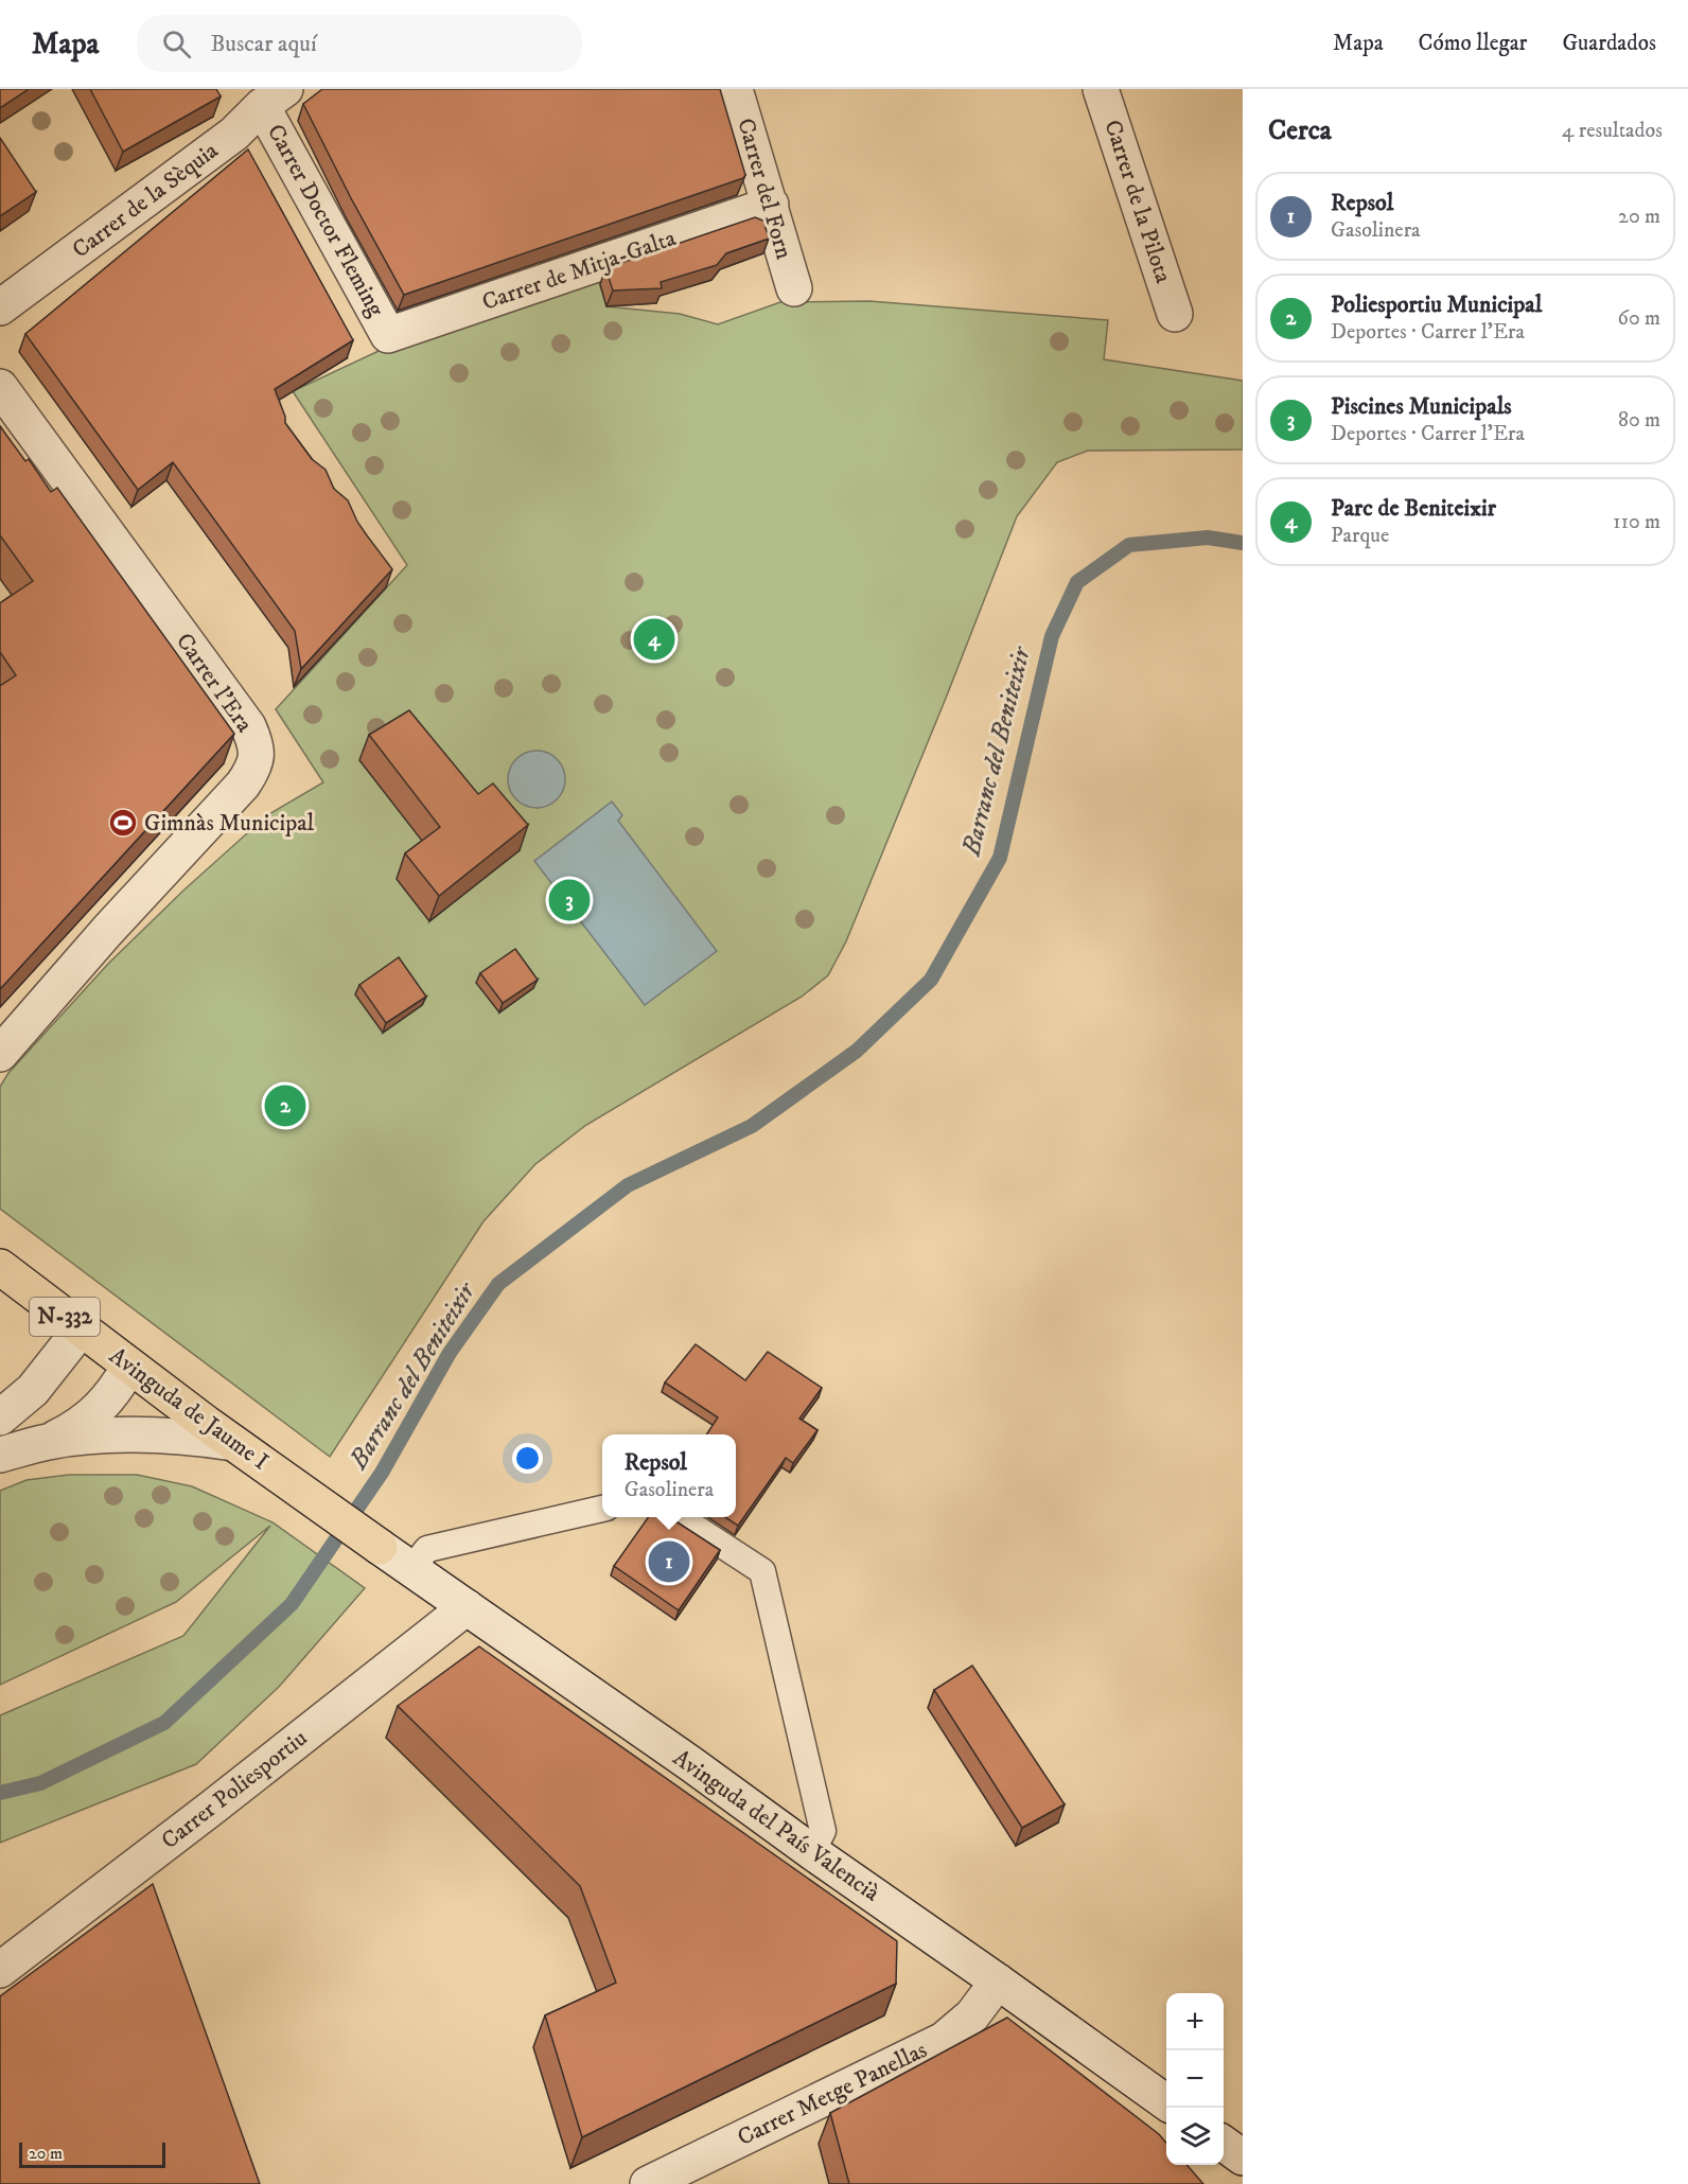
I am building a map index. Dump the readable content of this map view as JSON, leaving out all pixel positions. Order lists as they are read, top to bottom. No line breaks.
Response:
{"streets":{"highway":["N-332","Avinguda de Jaume I"],"street":["Carrer del Forn","Carrer de la Sèquia","Carrer de la Pilota","Carrer Doctor Fleming","Carrer de Mitja-Galta","Carrer l'Era","Carrer Poliesportiu","Avinguda del País Valencià","Carrer Metge Panellas"]},"crossings":[["Carrer del Forn","Carrer de Mitja-Galta"],["Carrer de la Sèquia","Carrer Doctor Fleming"],["Carrer Doctor Fleming","Carrer de Mitja-Galta"],["Avinguda de Jaume I","Avinguda del País Valencià"],["Carrer Poliesportiu","Avinguda del País Valencià"],["Avinguda del País Valencià","Carrer Metge Panellas"]],"water":["Barranc del Beniteixir"],"places":{"sports":["Gimnàs Municipal"]},"scale_bar":"20 m","page":{"header":"Mapa","search":"Buscar aquí","nav":["Mapa","Cómo llegar","Guardados"],"heading":["Cerca","4 resultados"],"list":[{"mark":"1","name":"Repsol","note":"Gasolinera","value":"20 m"},{"mark":"2","name":"Poliesportiu Municipal","note":"Deportes · Carrer l'Era","value":"60 m"},{"mark":"3","name":"Piscines Municipals","note":"Deportes · Carrer l'Era","value":"80 m"},{"mark":"4","name":"Parc de Beniteixir","note":"Parque","value":"110 m"}],"pins":["4","3","2","1"],"popup":["Repsol","Gasolinera"],"map_buttons":["+","−"],"scale":"20 m"}}
